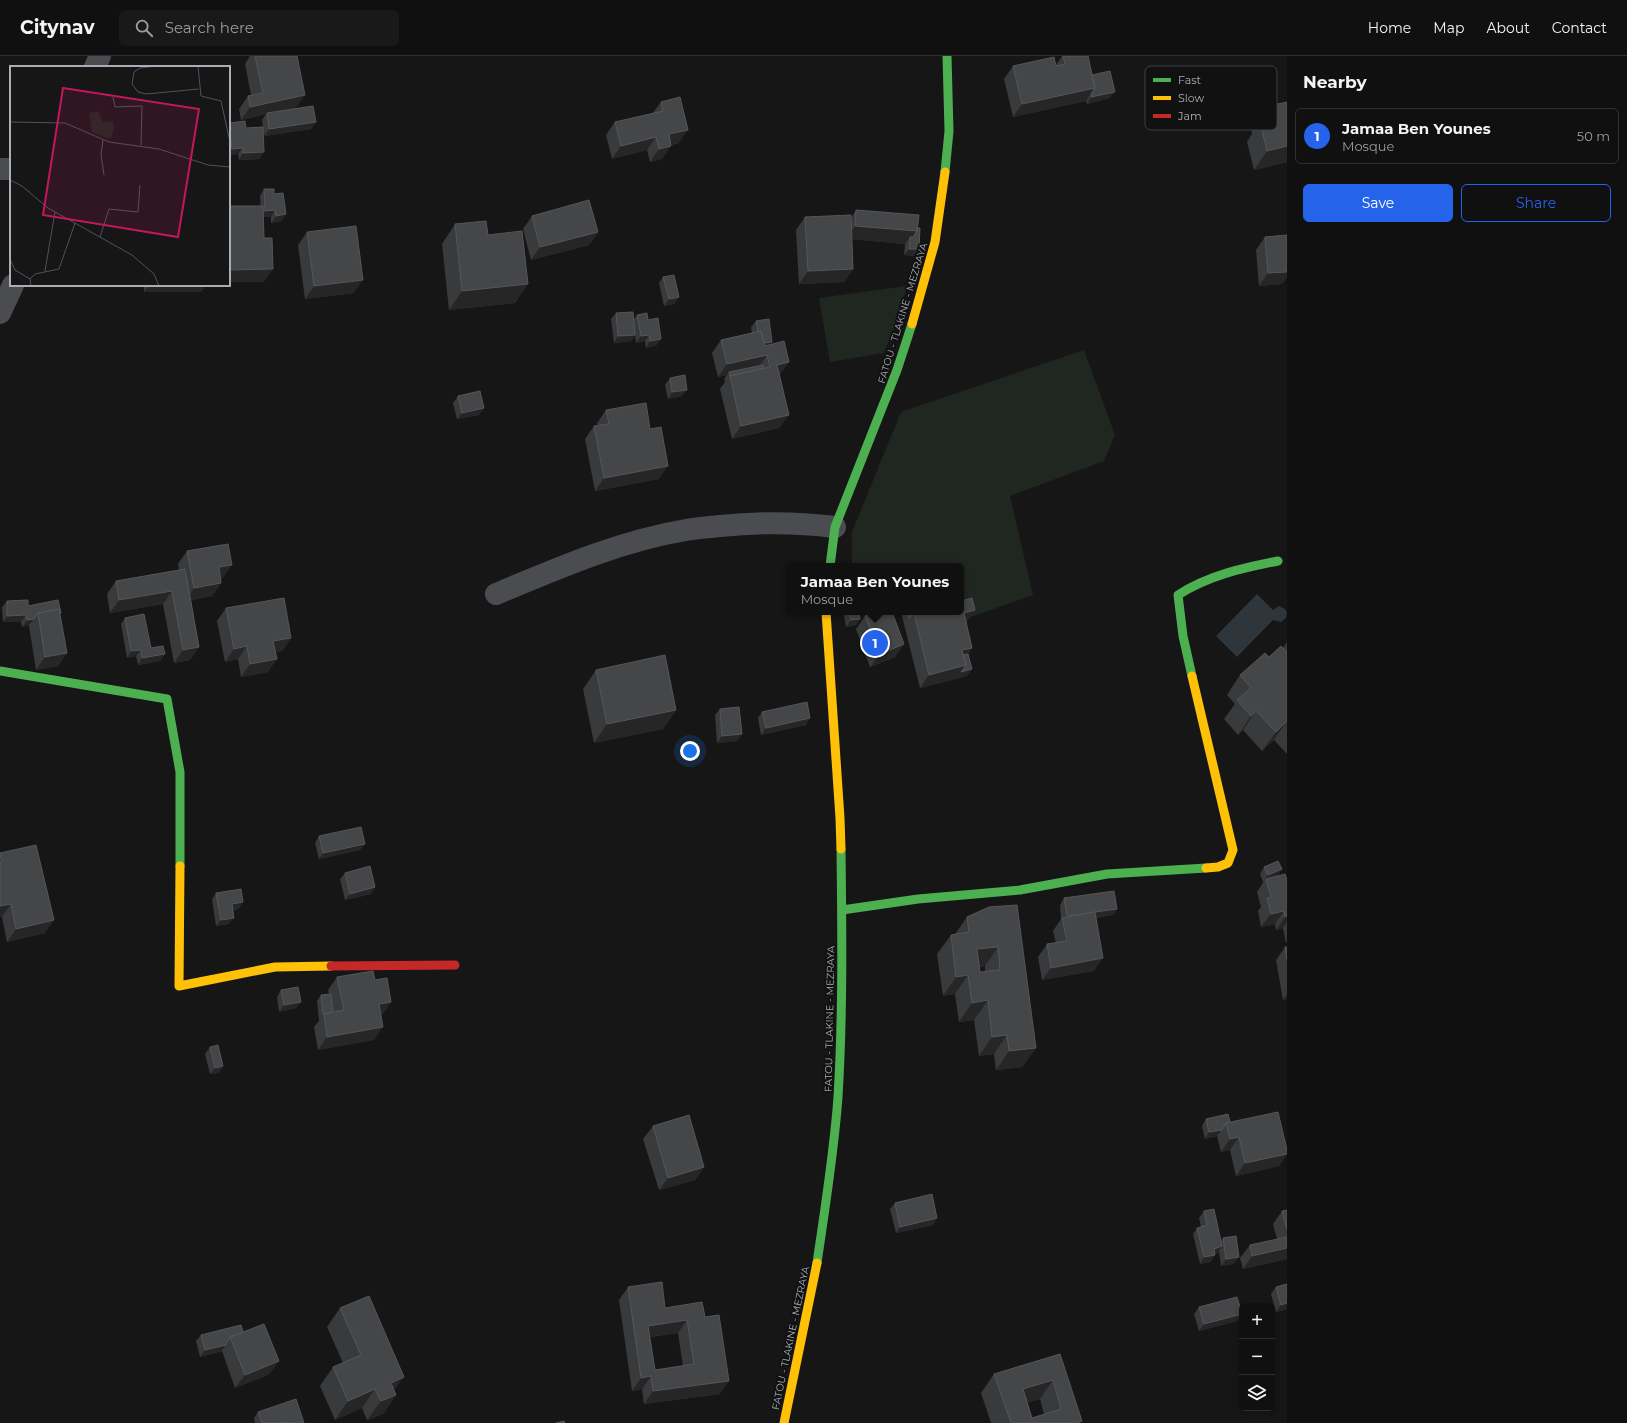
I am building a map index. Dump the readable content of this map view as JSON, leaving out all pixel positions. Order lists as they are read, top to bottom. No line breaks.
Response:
{"streets":{"street":["FATOU - TLAKINE - MEZRAYA"]},"legend":["Fast","Slow","Jam"],"page":{"header":"Citynav","search":"Search here","nav":["Home","Map","About","Contact"],"heading":"Nearby","list":[{"mark":"1","name":"Jamaa Ben Younes","note":"Mosque","value":"50 m"}],"buttons":["Save","Share"],"popup":["Jamaa Ben Younes","Mosque"],"pins":"1","map_buttons":["+","−"]}}
